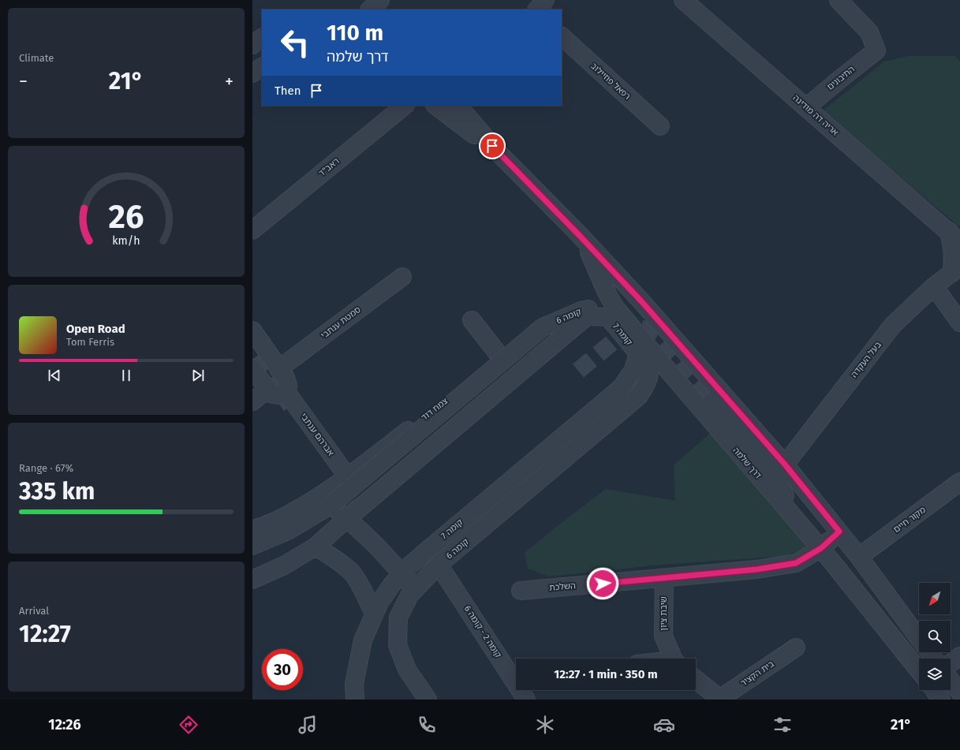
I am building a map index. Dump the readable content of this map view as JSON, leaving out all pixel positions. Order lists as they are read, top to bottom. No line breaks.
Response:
{"streets":{"street":["התיבונים","רפאל פוזיילוב","אריה דה מודינה","ראב\"ד","קומה 6","סמטת ענתבי","קומה 7","בעל העקדה","צמח דוד","אברהם ענתבי","דרך שלמה","מקור חיים","השלכת","שיבת ציון","קומה 2 - קומה 6","בית הקציר"]},"crossings":[["התיבונים","אריה דה מודינה"],["אריה דה מודינה","בעל העקדה"],["קומה 6","קומה 2 - קומה 6"],["סמטת ענתבי","אברהם ענתבי"],["בעל העקדה","דרך שלמה"],["צמח דוד","אברהם ענתבי"],["צמח דוד","דרך שלמה"],["דרך שלמה","מקור חיים"],["דרך שלמה","השלכת"],["השלכת","שיבת ציון"]],"north":"bottom left","page":{"tile":["Climate",["Range · 67%","335 km"],["Arrival","12:27"]],"turn":["110 m","דרך שלמה"],"heat":["−","21°","+"],"then":"Then","song":["Open Road","Tom Ferris"],"limit":"30","trip":"12:27 · 1 min · 350 m","tabs":["12:26","21°"],"gauge":["26","km/h"]}}
